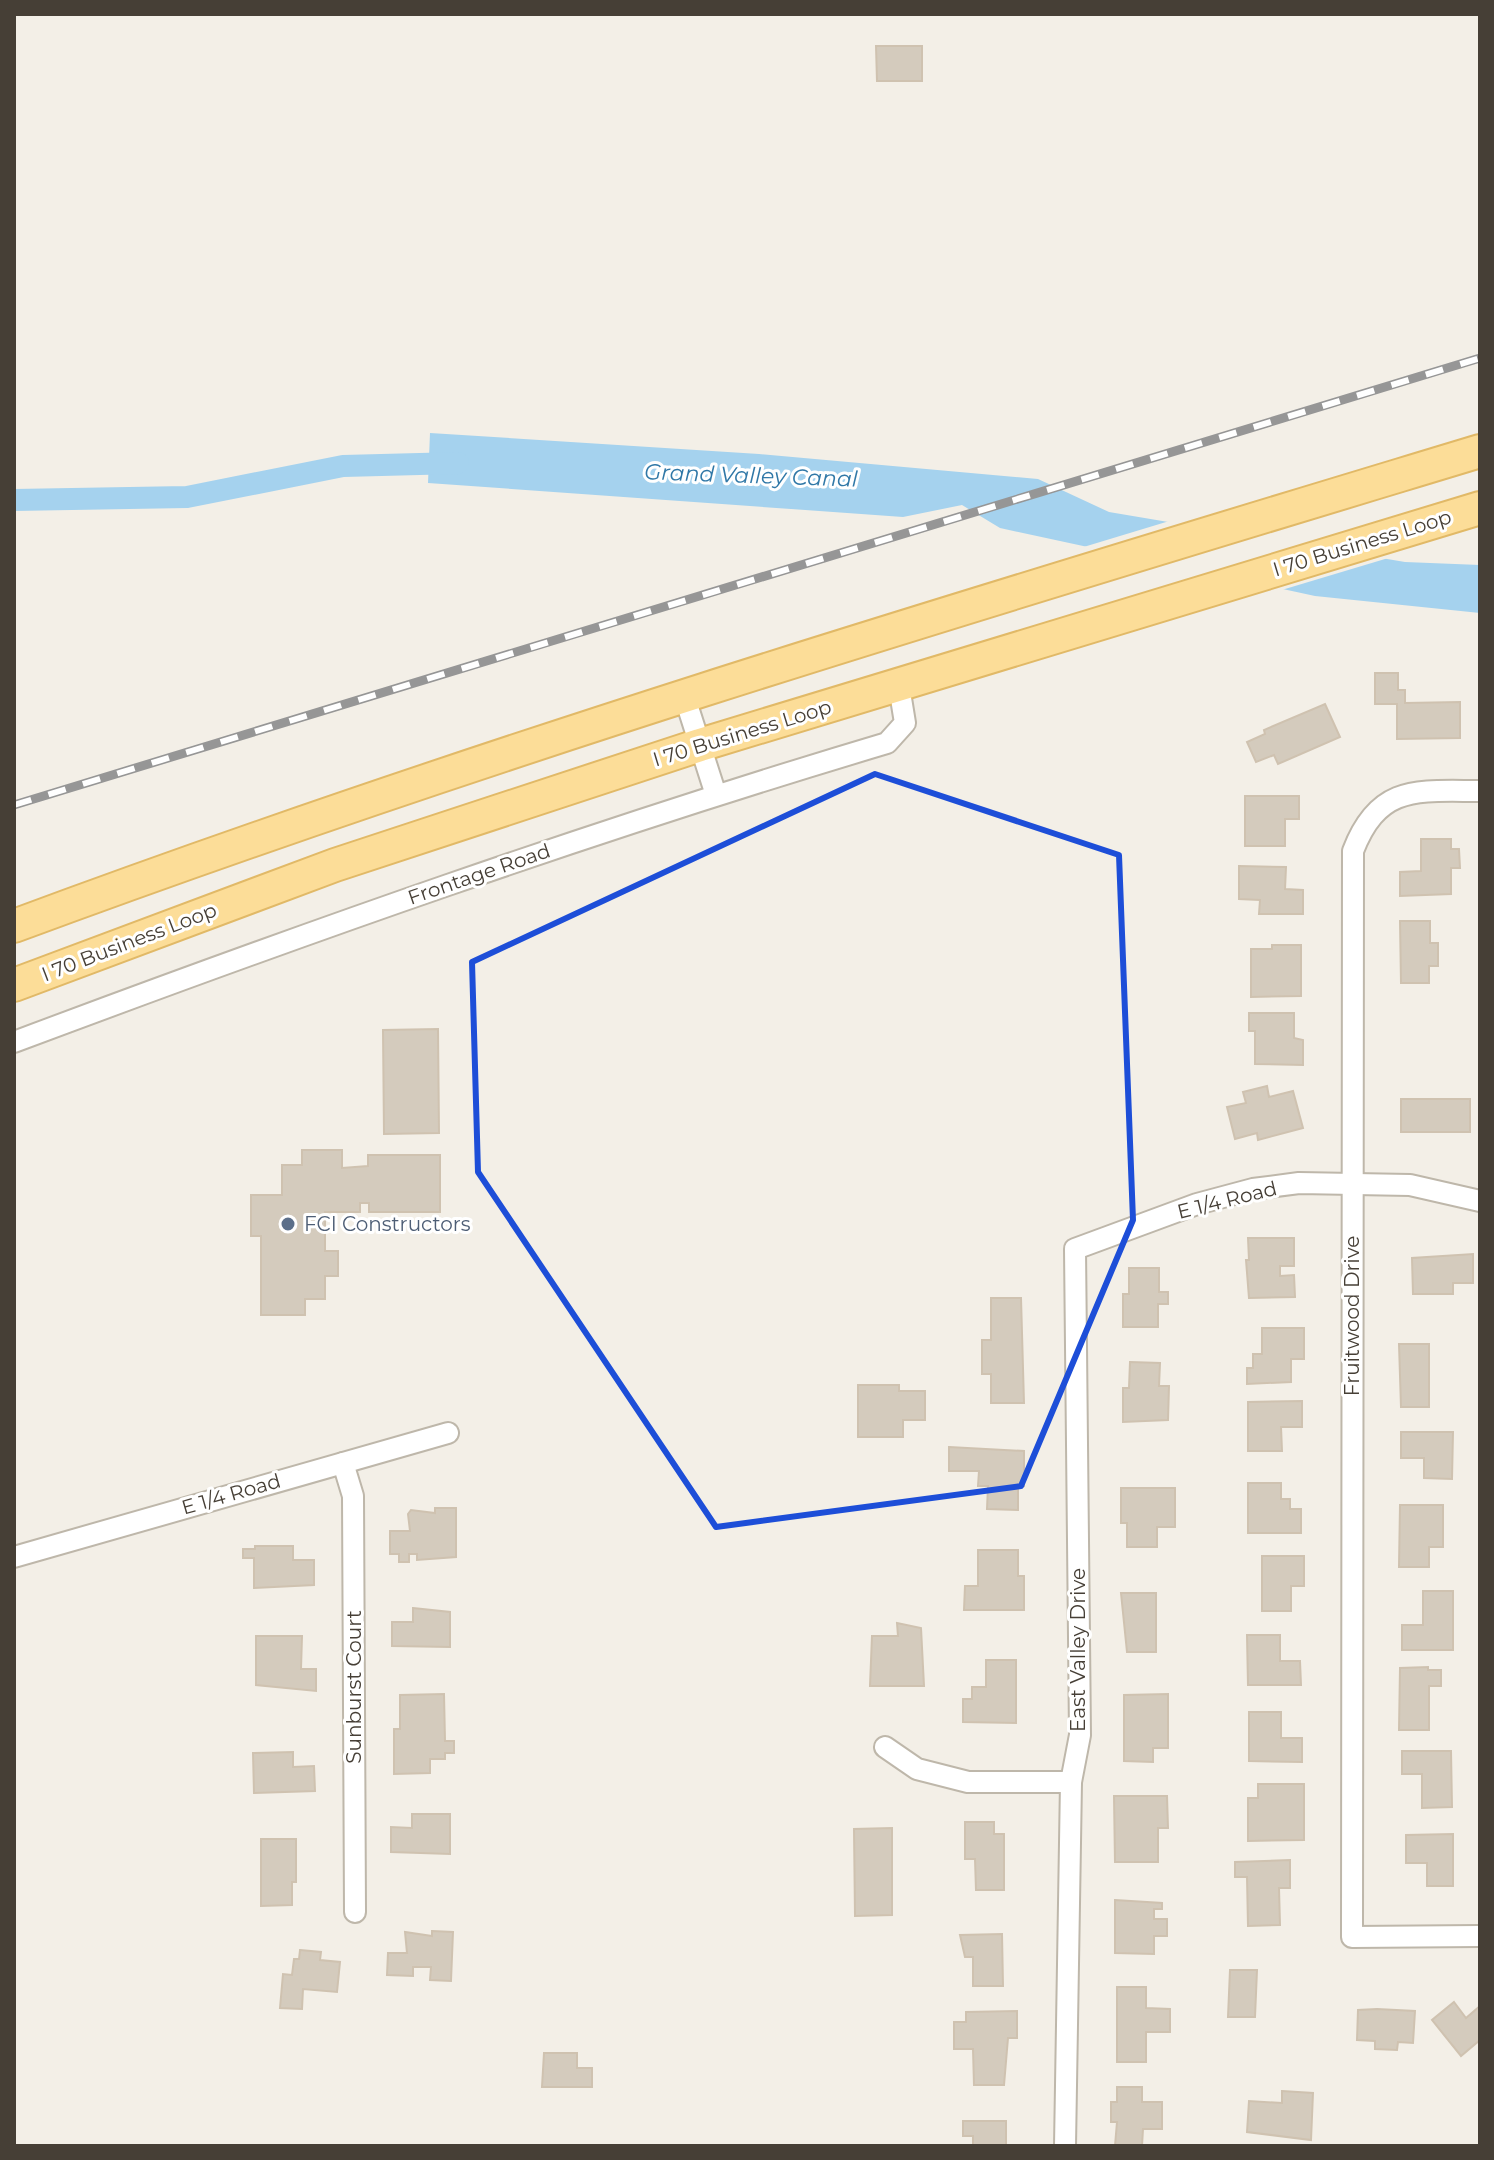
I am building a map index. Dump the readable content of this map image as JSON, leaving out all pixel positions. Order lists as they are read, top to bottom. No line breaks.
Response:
{"streets":{"main road":["I 70 Business Loop"],"street":["Frontage Road","E 1/4 Road","Fruitwood Drive","East Valley Drive","Sunburst Court"]},"crossings":[["I 70 Business Loop","Frontage Road"],["E 1/4 Road","Fruitwood Drive"],["E 1/4 Road","East Valley Drive"],["E 1/4 Road","Sunburst Court"]],"water":["Grand Valley Canal"],"places":["FCI Constructors"]}
